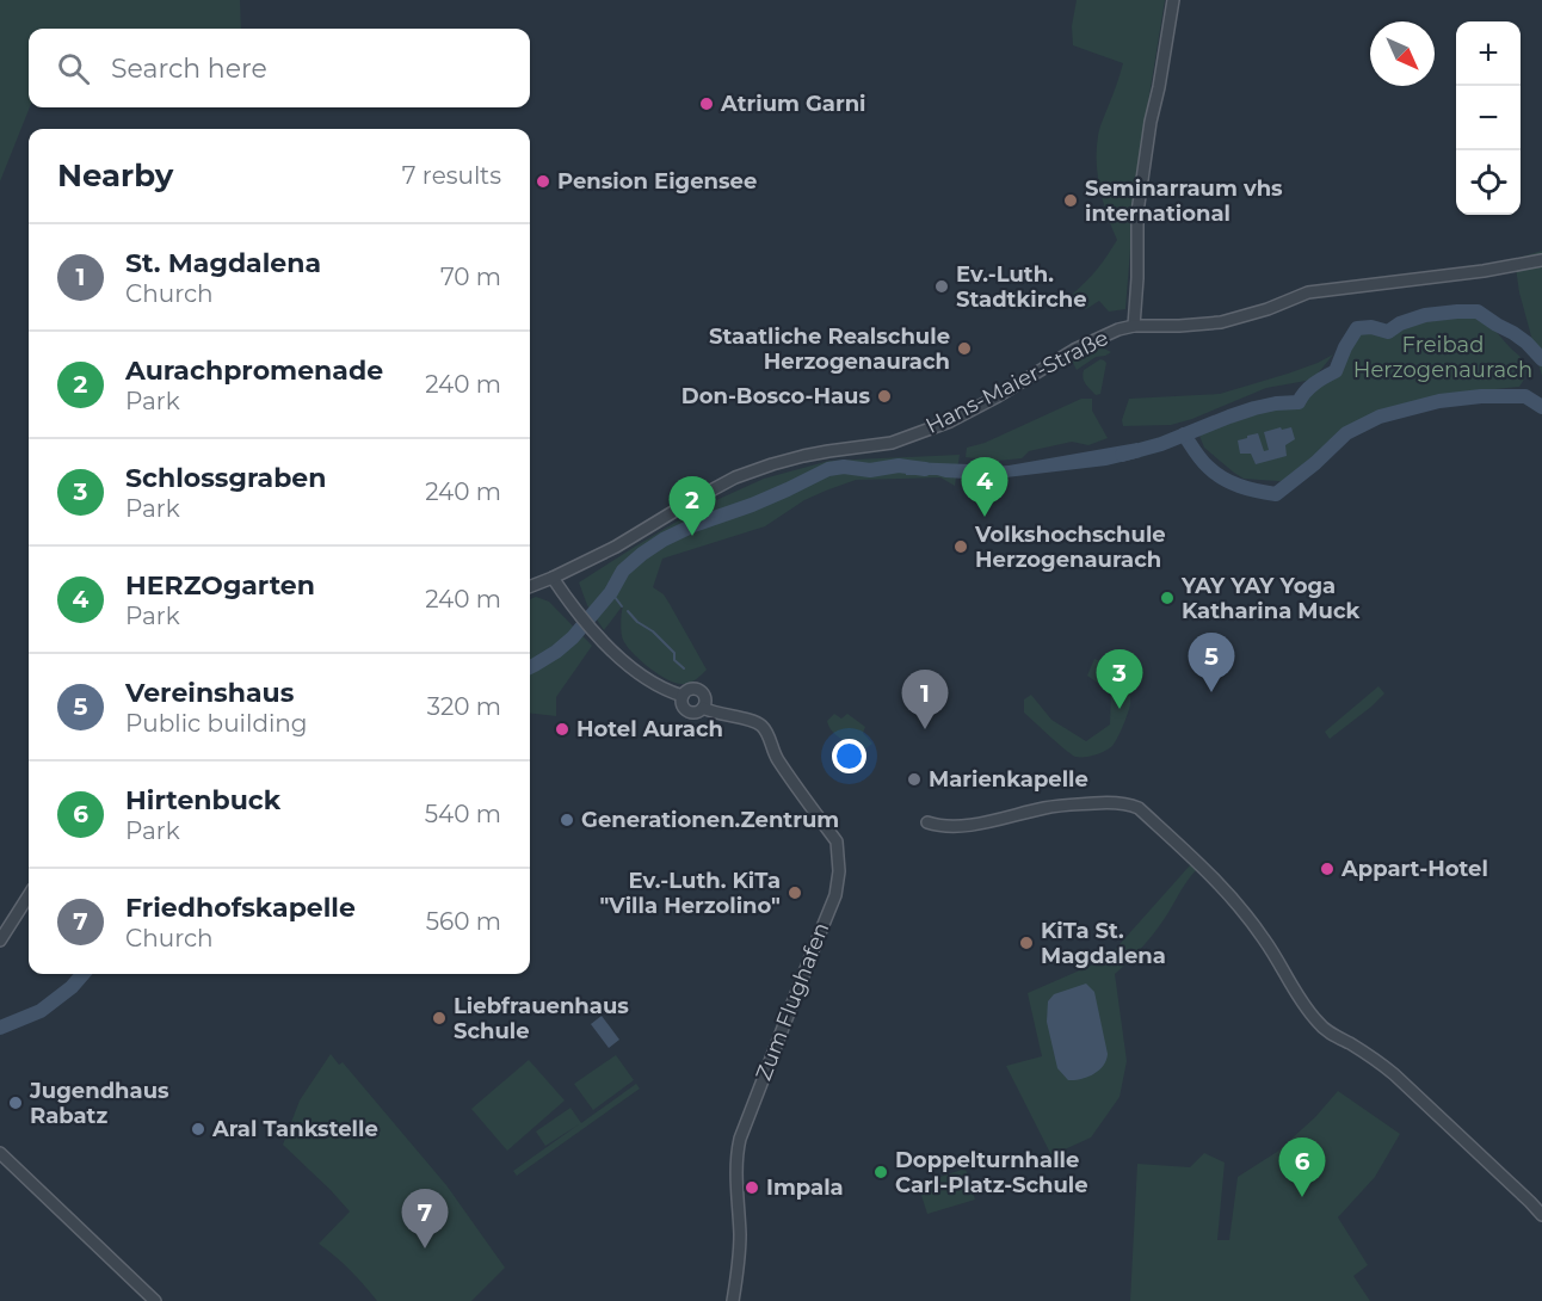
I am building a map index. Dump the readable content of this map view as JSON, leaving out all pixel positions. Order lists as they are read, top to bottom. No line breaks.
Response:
{"streets":{"street":["Hans-Maier-Straße","Zum Flughafen"]},"parks":["Freibad Herzogenaurach"],"places":["Atrium Garni","Pension Eigensee","Seminarraum vhs international","Ev.-Luth. Stadtkirche","Staatliche Realschule Herzogenaurach","Don-Bosco-Haus","Volkshochschule Herzogenaurach","YAY YAY Yoga Katharina Muck","Hotel Aurach","Marienkapelle","Generationen.Zentrum","Appart-Hotel","Ev.-Luth. KiTa \"Villa Herzolino\"","KiTa St. Magdalena","Liebfrauenhaus Schule","Jugendhaus Rabatz","Aral Tankstelle","Doppelturnhalle Carl-Platz-Schule","Impala"],"north":"bottom right","page":{"map_buttons":["+","−"],"search":"Search here","heading":["Nearby","7 results"],"list":[{"mark":"1","name":"St. Magdalena","note":"Church","value":"70 m"},{"mark":"2","name":"Aurachpromenade","note":"Park","value":"240 m"},{"mark":"3","name":"Schlossgraben","note":"Park","value":"240 m"},{"mark":"4","name":"HERZOgarten","note":"Park","value":"240 m"},{"mark":"5","name":"Vereinshaus","note":"Public building","value":"320 m"},{"mark":"6","name":"Hirtenbuck","note":"Park","value":"540 m"},{"mark":"7","name":"Friedhofskapelle","note":"Church","value":"560 m"}],"pins":["4","2","5","3","1","6","7"]}}
